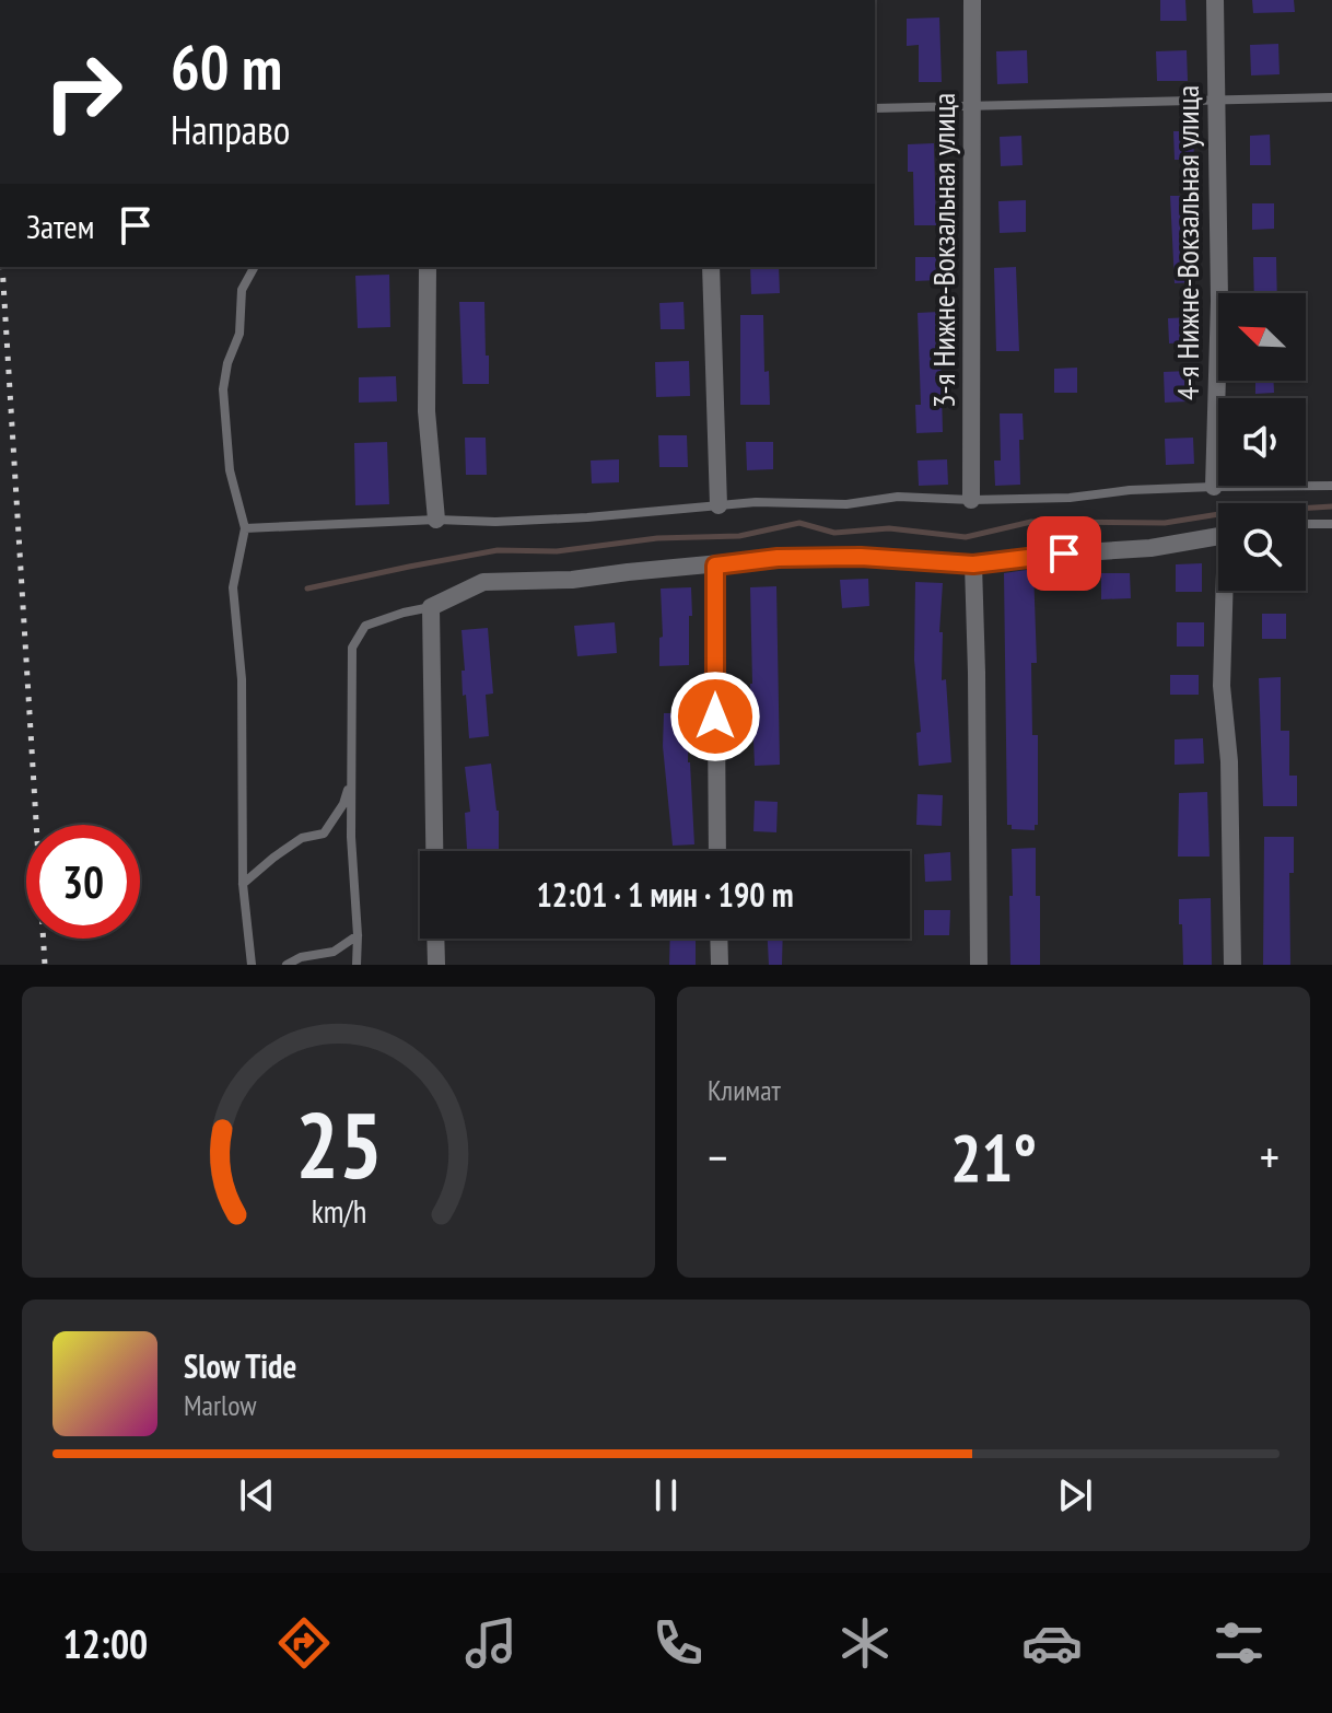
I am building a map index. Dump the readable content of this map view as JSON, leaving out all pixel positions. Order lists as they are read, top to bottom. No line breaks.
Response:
{"streets":{"street":["4-я Нижне-Вокзальная улица","3-я Нижне-Вокзальная улица"]},"north":"top left","page":{"turn":["60 m","Направо"],"then":"Затем","limit":"30","trip":"12:01 · 1 мин · 190 m","tile":"Климат","heat":["−","21°","+"],"song":["Slow Tide","Marlow"],"tabs":"12:00","gauge":["25","km/h"]}}
